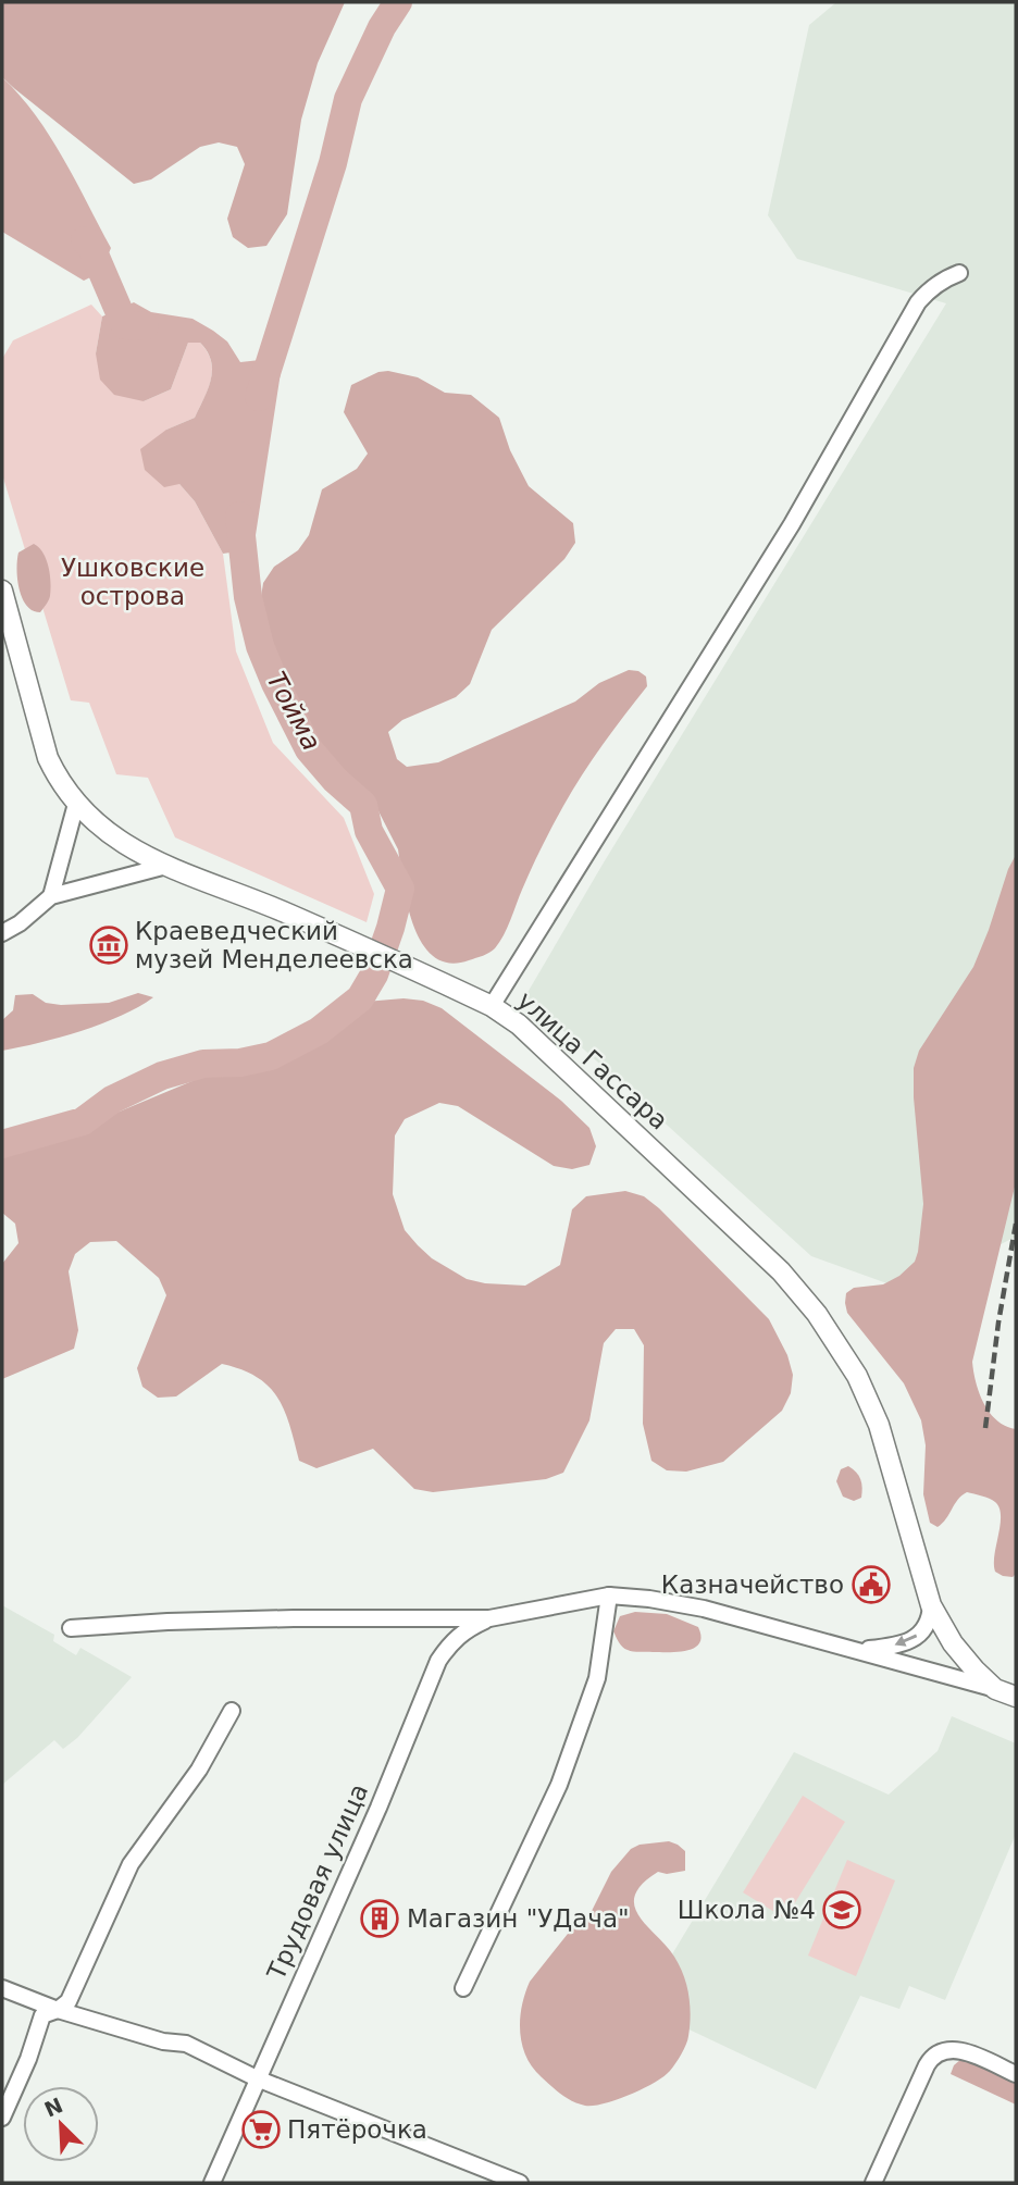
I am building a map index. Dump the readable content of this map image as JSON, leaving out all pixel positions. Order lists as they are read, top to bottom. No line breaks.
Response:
{"streets":{"main road":["улица Гассара"],"street":["Трудовая улица"]},"water":["Тойма"],"parks":["Ушковские острова"],"places":{"museum":["Краеведческий музей Менделеевска"],"public building":["Казначейство"],"school or university":["Школа №4"],"building":["Магазин \"УДача\""],"supermarket":["Пятёрочка"]},"north":"top left"}
